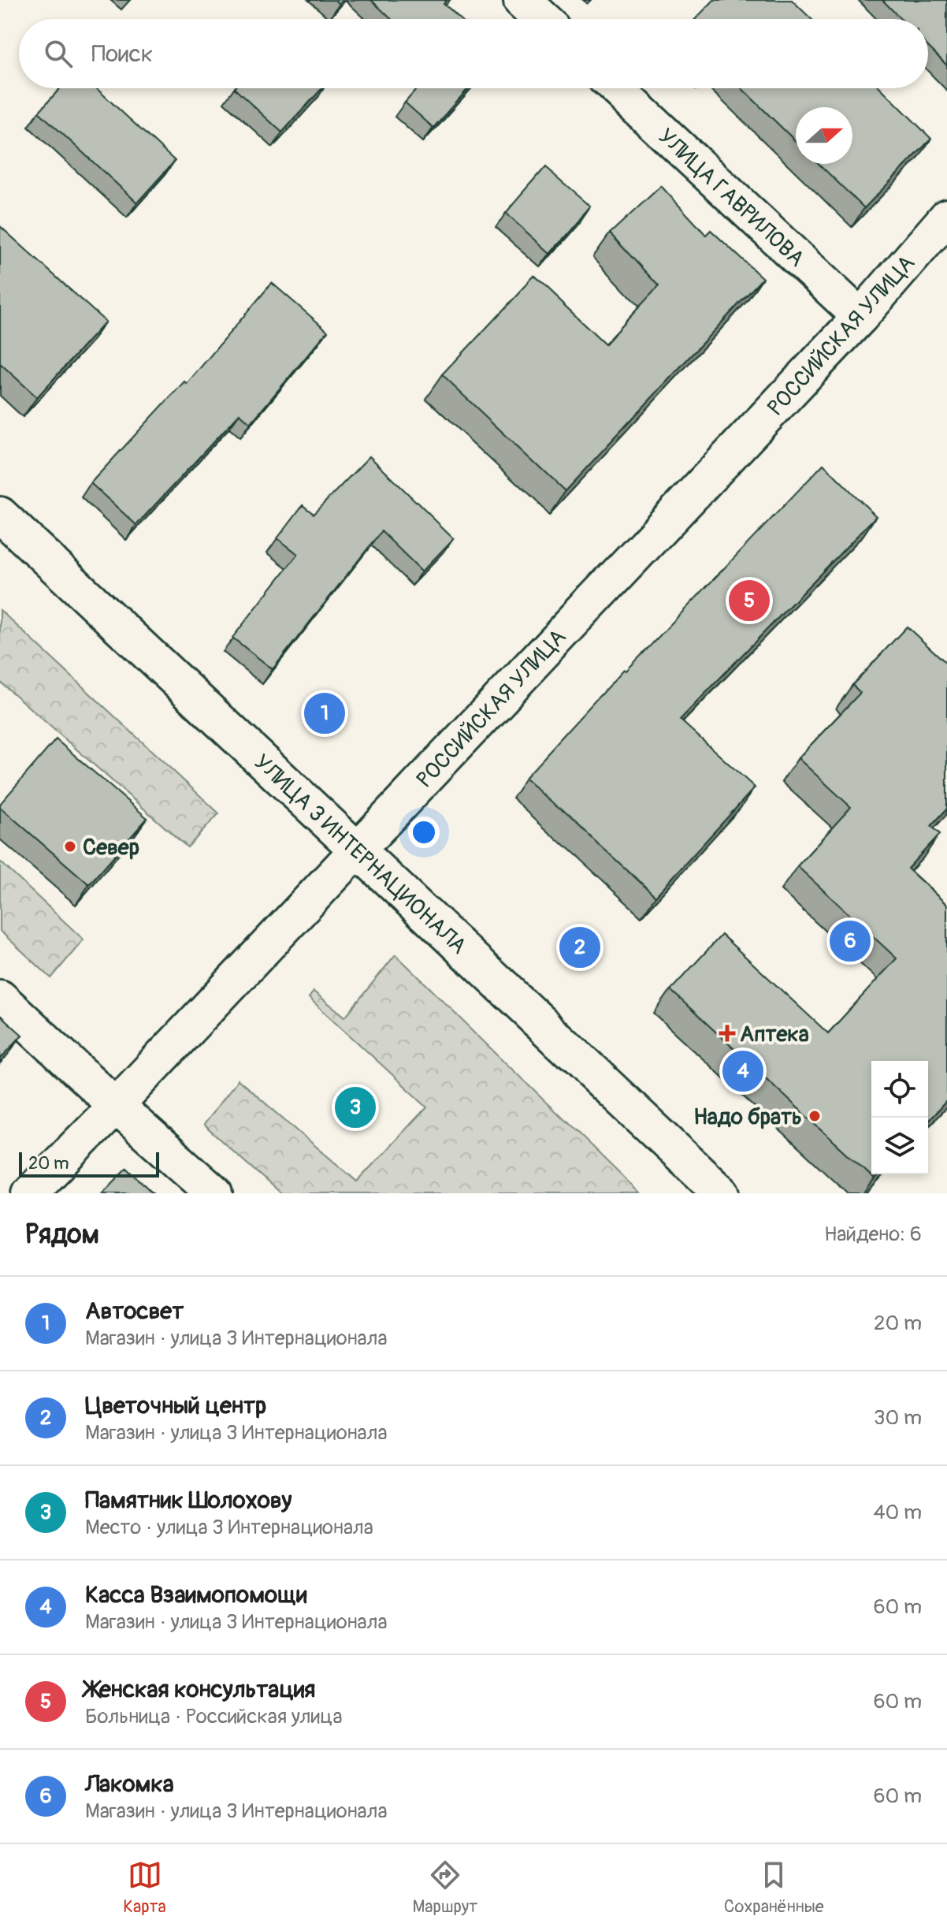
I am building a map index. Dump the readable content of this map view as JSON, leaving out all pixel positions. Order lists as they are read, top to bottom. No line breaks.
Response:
{"streets":{"main road":["УЛИЦА ГАВРИЛОВА","РОССИЙСКАЯ УЛИЦА","УЛИЦА 3 ИНТЕРНАЦИОНАЛА"]},"crossings":[["УЛИЦА ГАВРИЛОВА","РОССИЙСКАЯ УЛИЦА"],["РОССИЙСКАЯ УЛИЦА","УЛИЦА 3 ИНТЕРНАЦИОНАЛА"]],"places":{"other":["Север","Надо брать"],"health":["Аптека"]},"scale_bar":"20 m","north":"right","page":{"search":"Поиск","pins":["5","1","6","2","4","3"],"scale":"20 m","heading":["Рядом","Найдено: 6"],"list":[{"mark":"1","name":"Автосвет","note":"Магазин · улица 3 Интернационала","value":"20 m"},{"mark":"2","name":"Цветочный центр","note":"Магазин · улица 3 Интернационала","value":"30 m"},{"mark":"3","name":"Памятник Шолохову","note":"Место · улица 3 Интернационала","value":"40 m"},{"mark":"4","name":"Касса Взаимопомощи","note":"Магазин · улица 3 Интернационала","value":"60 m"},{"mark":"5","name":"Женская консультация","note":"Больница · Российская улица","value":"60 m"},{"mark":"6","name":"Лакомка","note":"Магазин · улица 3 Интернационала","value":"60 m"}],"nav":["Карта","Маршрут","Сохранённые"]}}
